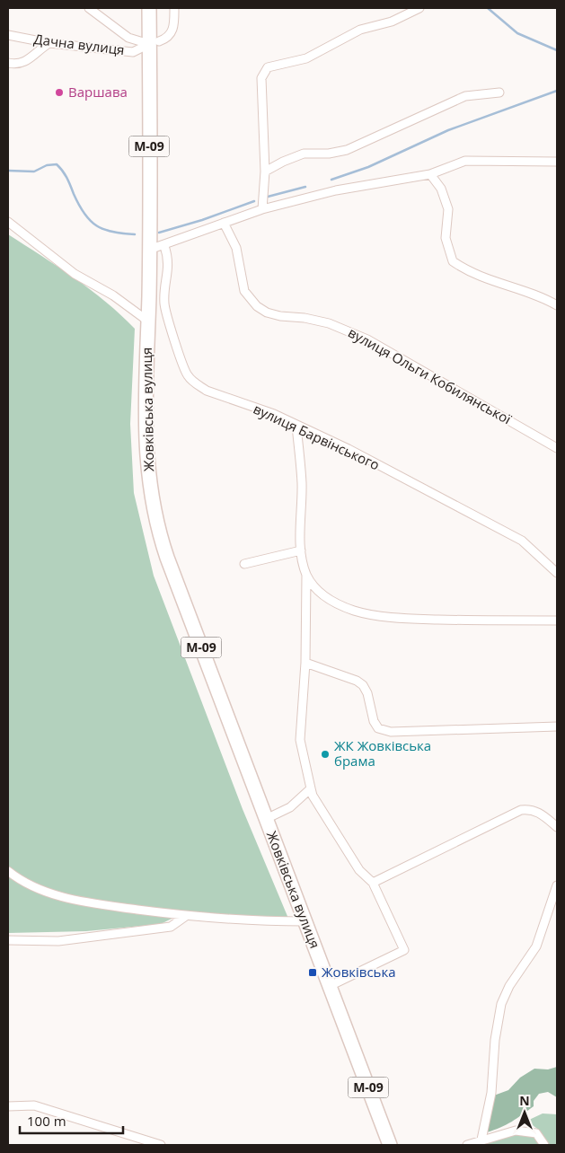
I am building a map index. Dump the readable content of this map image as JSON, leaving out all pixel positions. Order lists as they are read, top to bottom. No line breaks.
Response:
{"streets":{"highway":["М-09","Жовківська вулиця"],"street":["Дачна вулиця","вулиця Ольги Кобилянської","вулиця Барвінського"]},"crossings":[["Дачна вулиця","М-09"],["М-09","Жовківська вулиця"]],"places":{"other":["Варшава","ЖК Жовківська брама"],"transit":["Жовківська"]},"scale_bar":"100 m","north":"top"}
